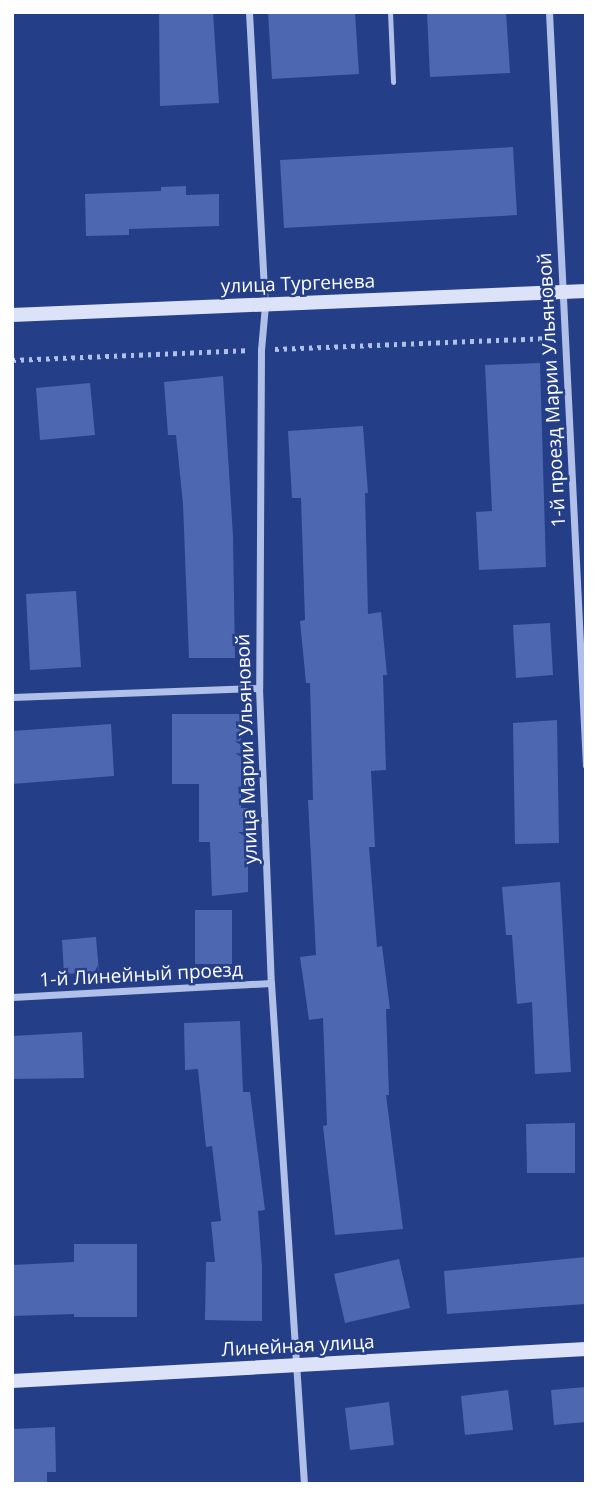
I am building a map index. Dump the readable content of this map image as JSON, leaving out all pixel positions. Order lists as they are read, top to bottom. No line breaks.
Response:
{"streets":{"street":["улица Тургенева","1-й проезд Марии Ульяновой","улица Марии Ульяновой","1-й Линейный проезд","Линейная улица"]},"crossings":[["улица Тургенева","1-й проезд Марии Ульяновой"],["улица Тургенева","улица Марии Ульяновой"],["улица Марии Ульяновой","1-й Линейный проезд"],["улица Марии Ульяновой","Линейная улица"]]}
